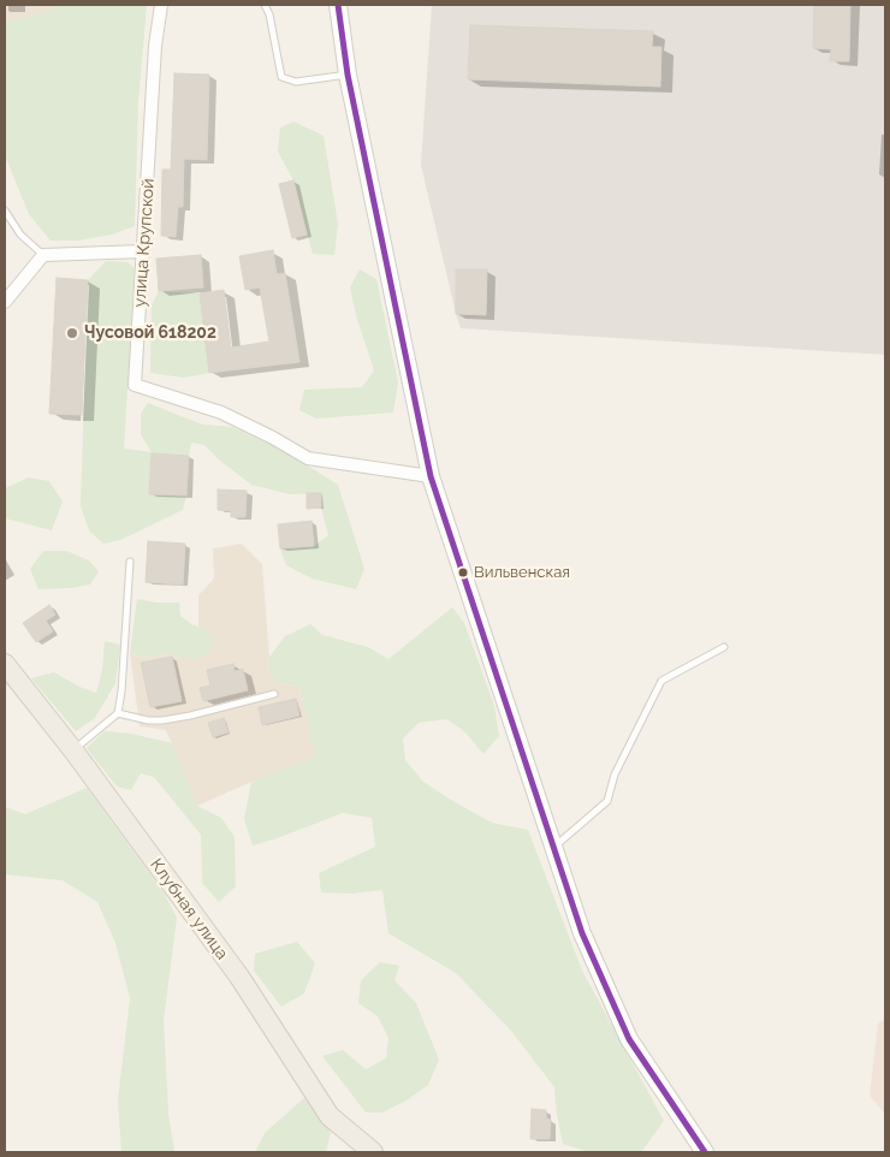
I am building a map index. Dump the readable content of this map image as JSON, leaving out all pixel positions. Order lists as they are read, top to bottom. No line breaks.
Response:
{"streets":{"main road":["Клубная улица"],"street":["улица Крупской"]},"places":["Чусовой 618202","Вильвенская"]}
